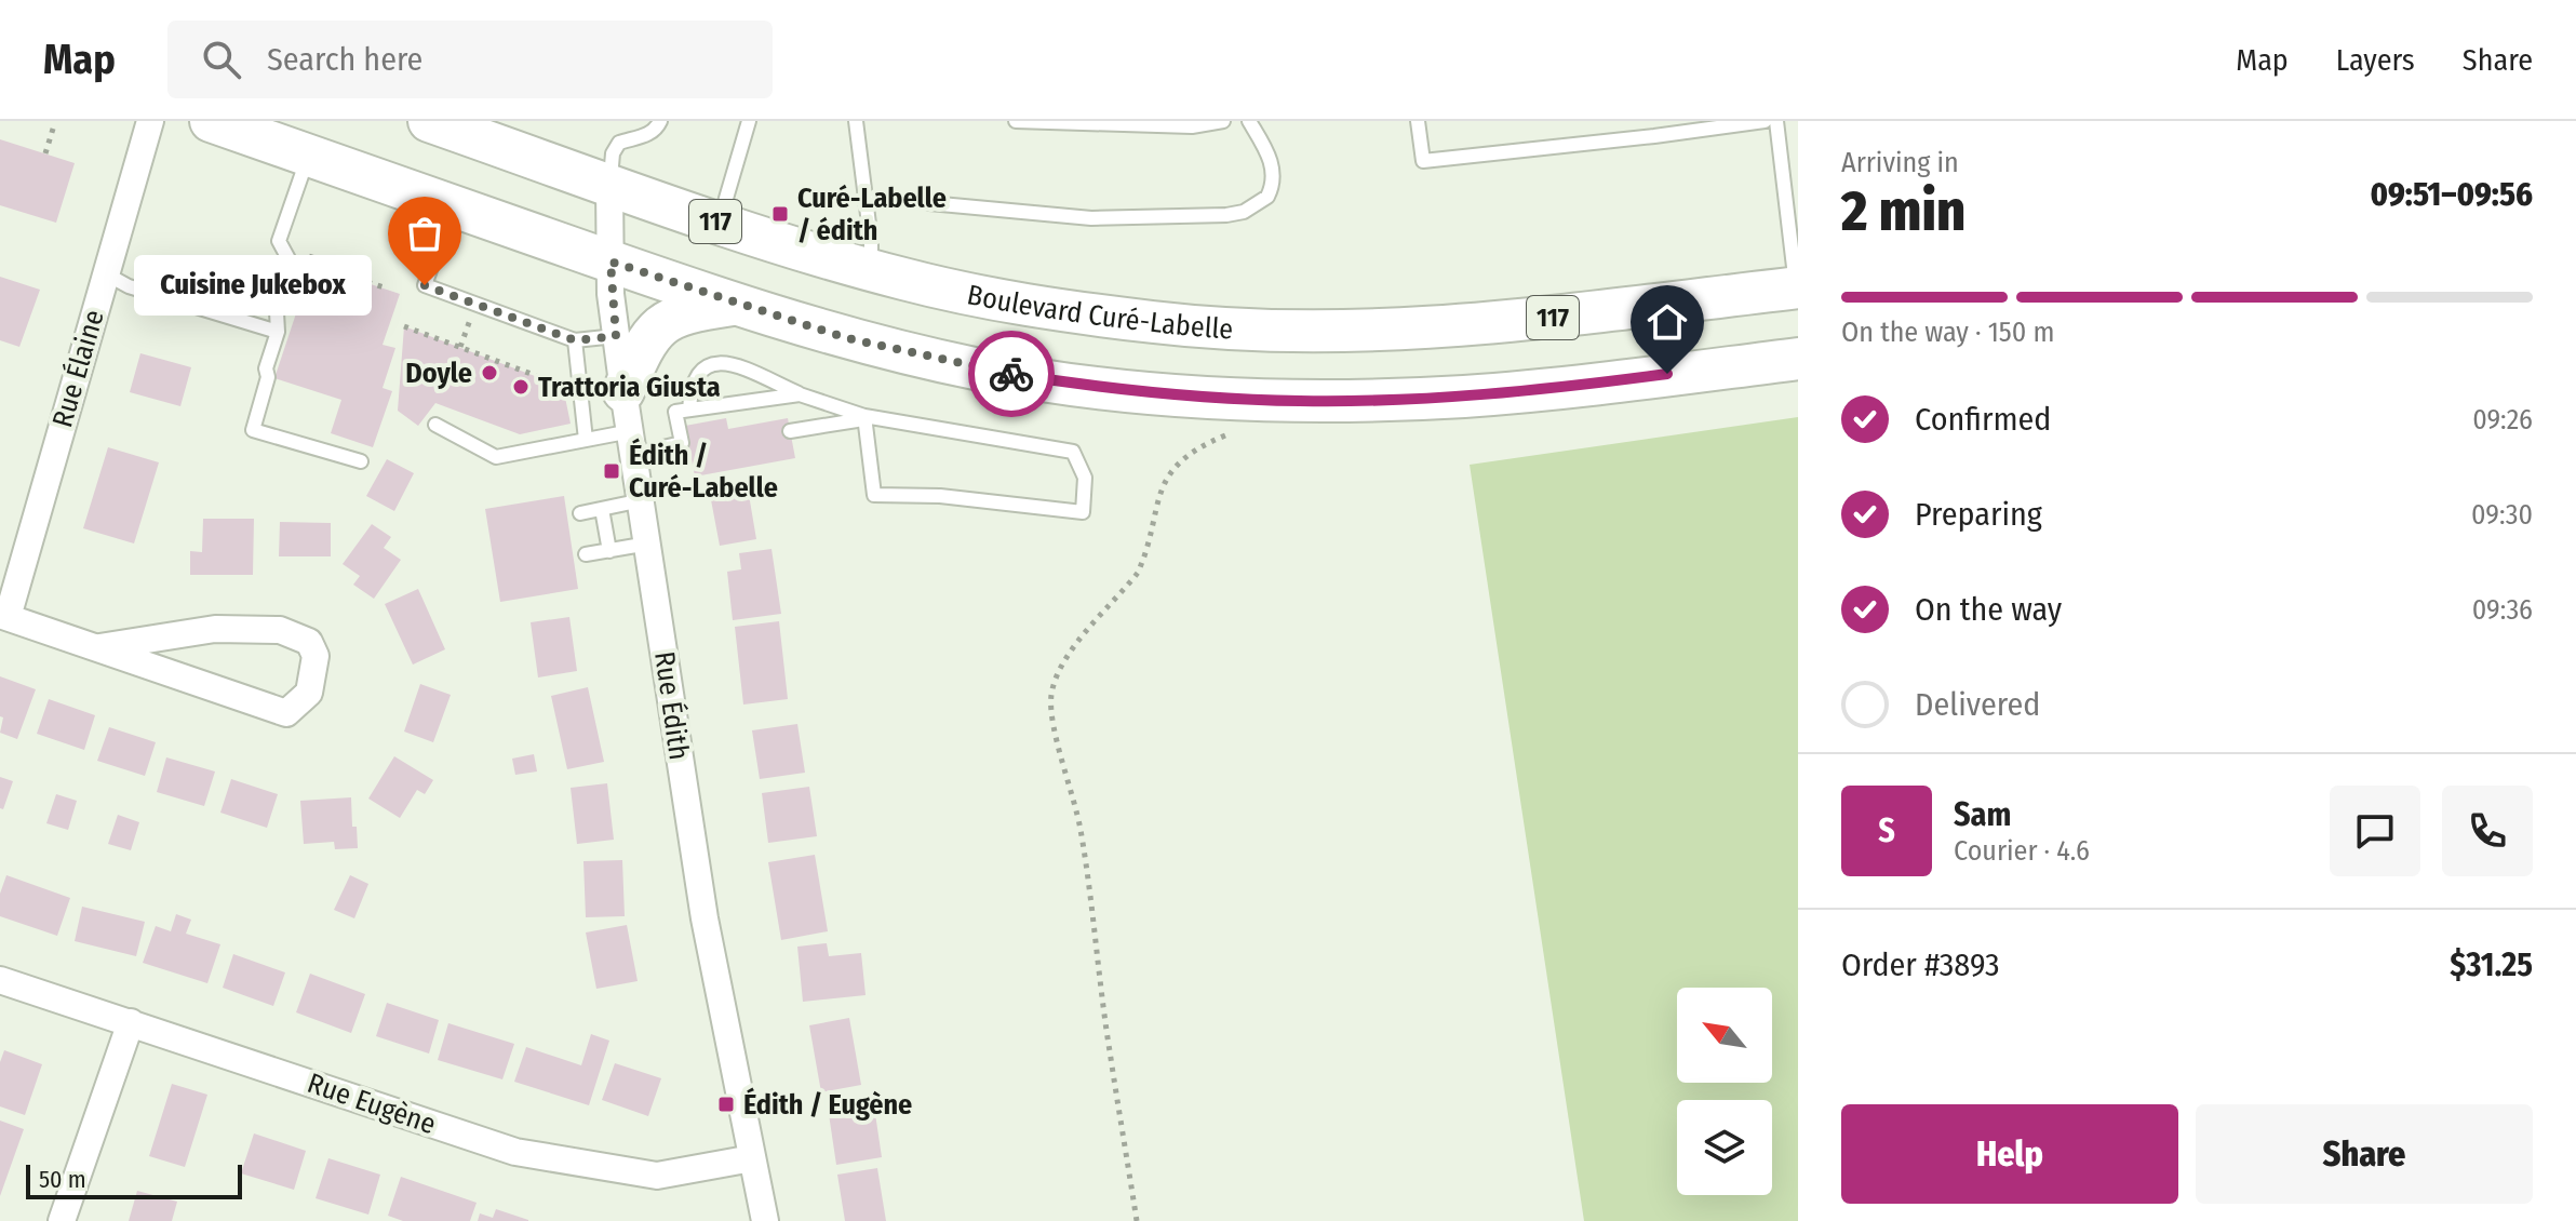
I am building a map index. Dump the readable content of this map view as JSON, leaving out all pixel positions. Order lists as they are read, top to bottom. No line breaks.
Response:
{"streets":{"main road":["117","Boulevard Curé-Labelle"],"street":["Rue Élaine","Rue Édith","Rue Eugène"]},"crossings":[["Boulevard Curé-Labelle","Rue Édith"],["Rue Édith","Rue Eugène"]],"places":{"transit":["Curé-Labelle / édith","Édith / Curé-Labelle","Édith / Eugène"],"other":["Cuisine Jukebox","Doyle","Trattoria Giusta"]},"scale_bar":"50 m","north":"top left","page":{"header":"Map","search":"Search here","nav":["Map","Layers","Share"],"heading":["2 min","Arriving in","09:51–09:56"],"panel":["Sam","Courier · 4.6","Order #3893","$31.25"],"bubble":"Cuisine Jukebox","bar":"On the way · 150 m","list":[["Confirmed","09:26"],["Preparing","09:30"],["On the way","09:36"],"Delivered"],"round":"S","buttons":["Help","Share"],"scale":"50 m"}}
